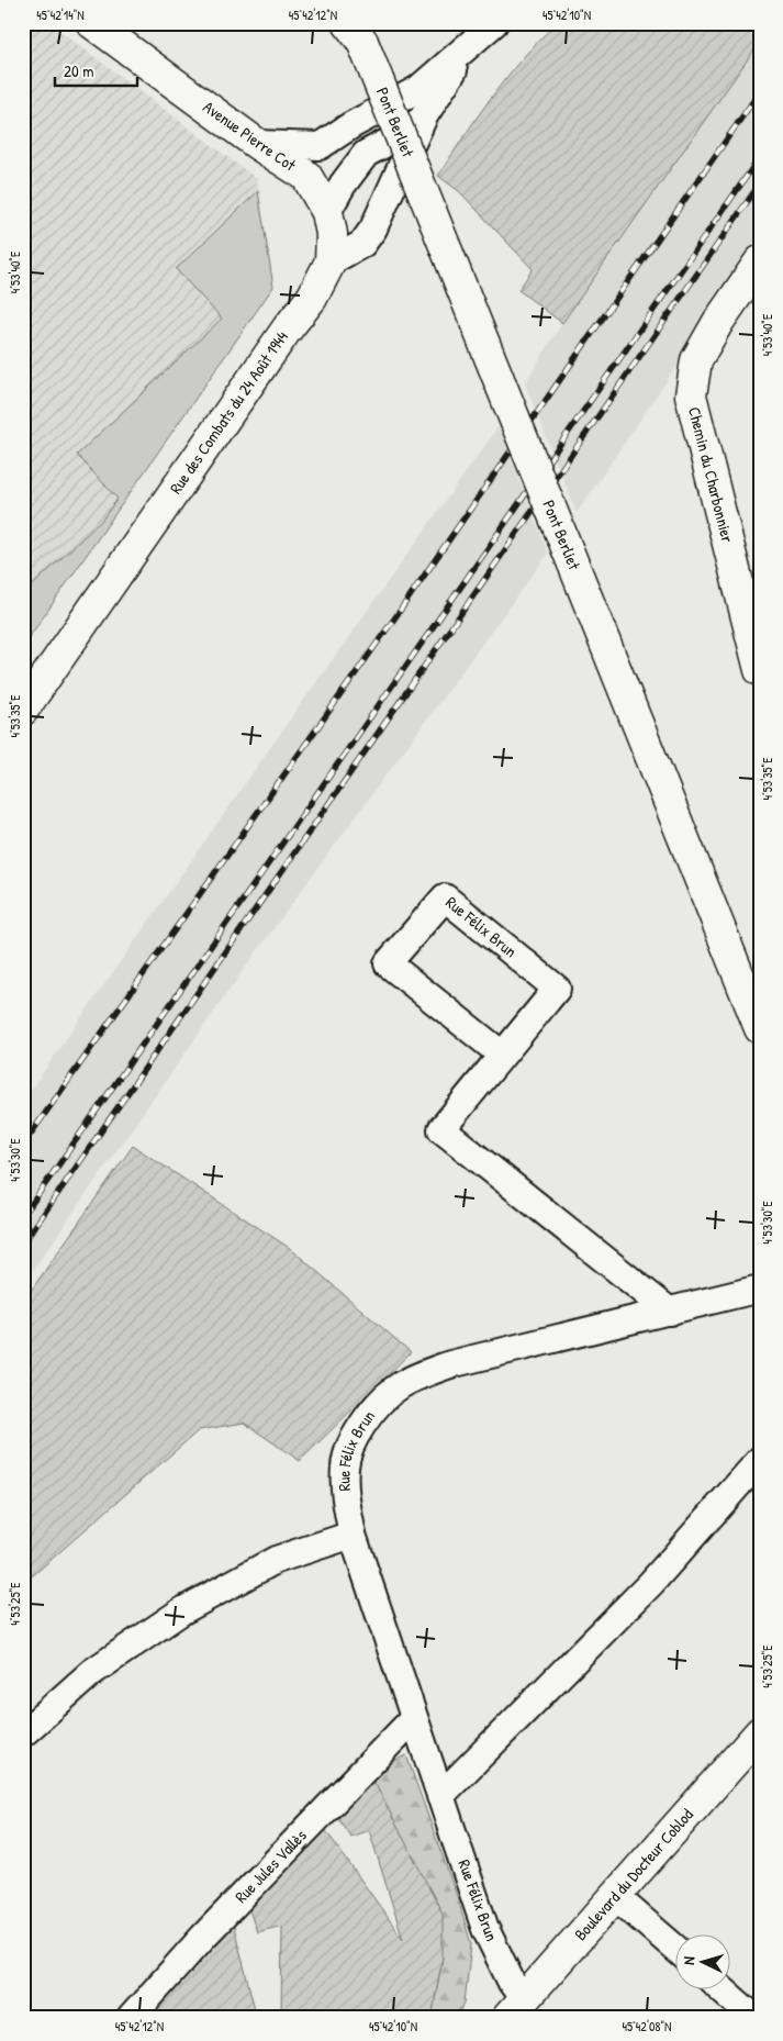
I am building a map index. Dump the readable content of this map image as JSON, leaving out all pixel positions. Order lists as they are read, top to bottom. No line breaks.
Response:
{"streets":{"street":["Pont Berliet","Avenue Pierre Cot","Rue des Combats du 24 Août 1944","Chemin du Charbonnier","Rue Félix Brun","Rue Jules Vallès","Boulevard du Docteur Coblod"]},"crossings":[["Avenue Pierre Cot","Rue des Combats du 24 Août 1944"],["Rue Félix Brun","Rue Jules Vallès"],["Rue Félix Brun","Boulevard du Docteur Coblod"]],"scale_bar":"20 m","north":"left","coordinates":["45°42'14\"N","45°42'12\"N","45°42'10\"N","4°53'40\"E","4°53'35\"E","4°53'30\"E","4°53'25\"E","45°42'08\"N"]}
